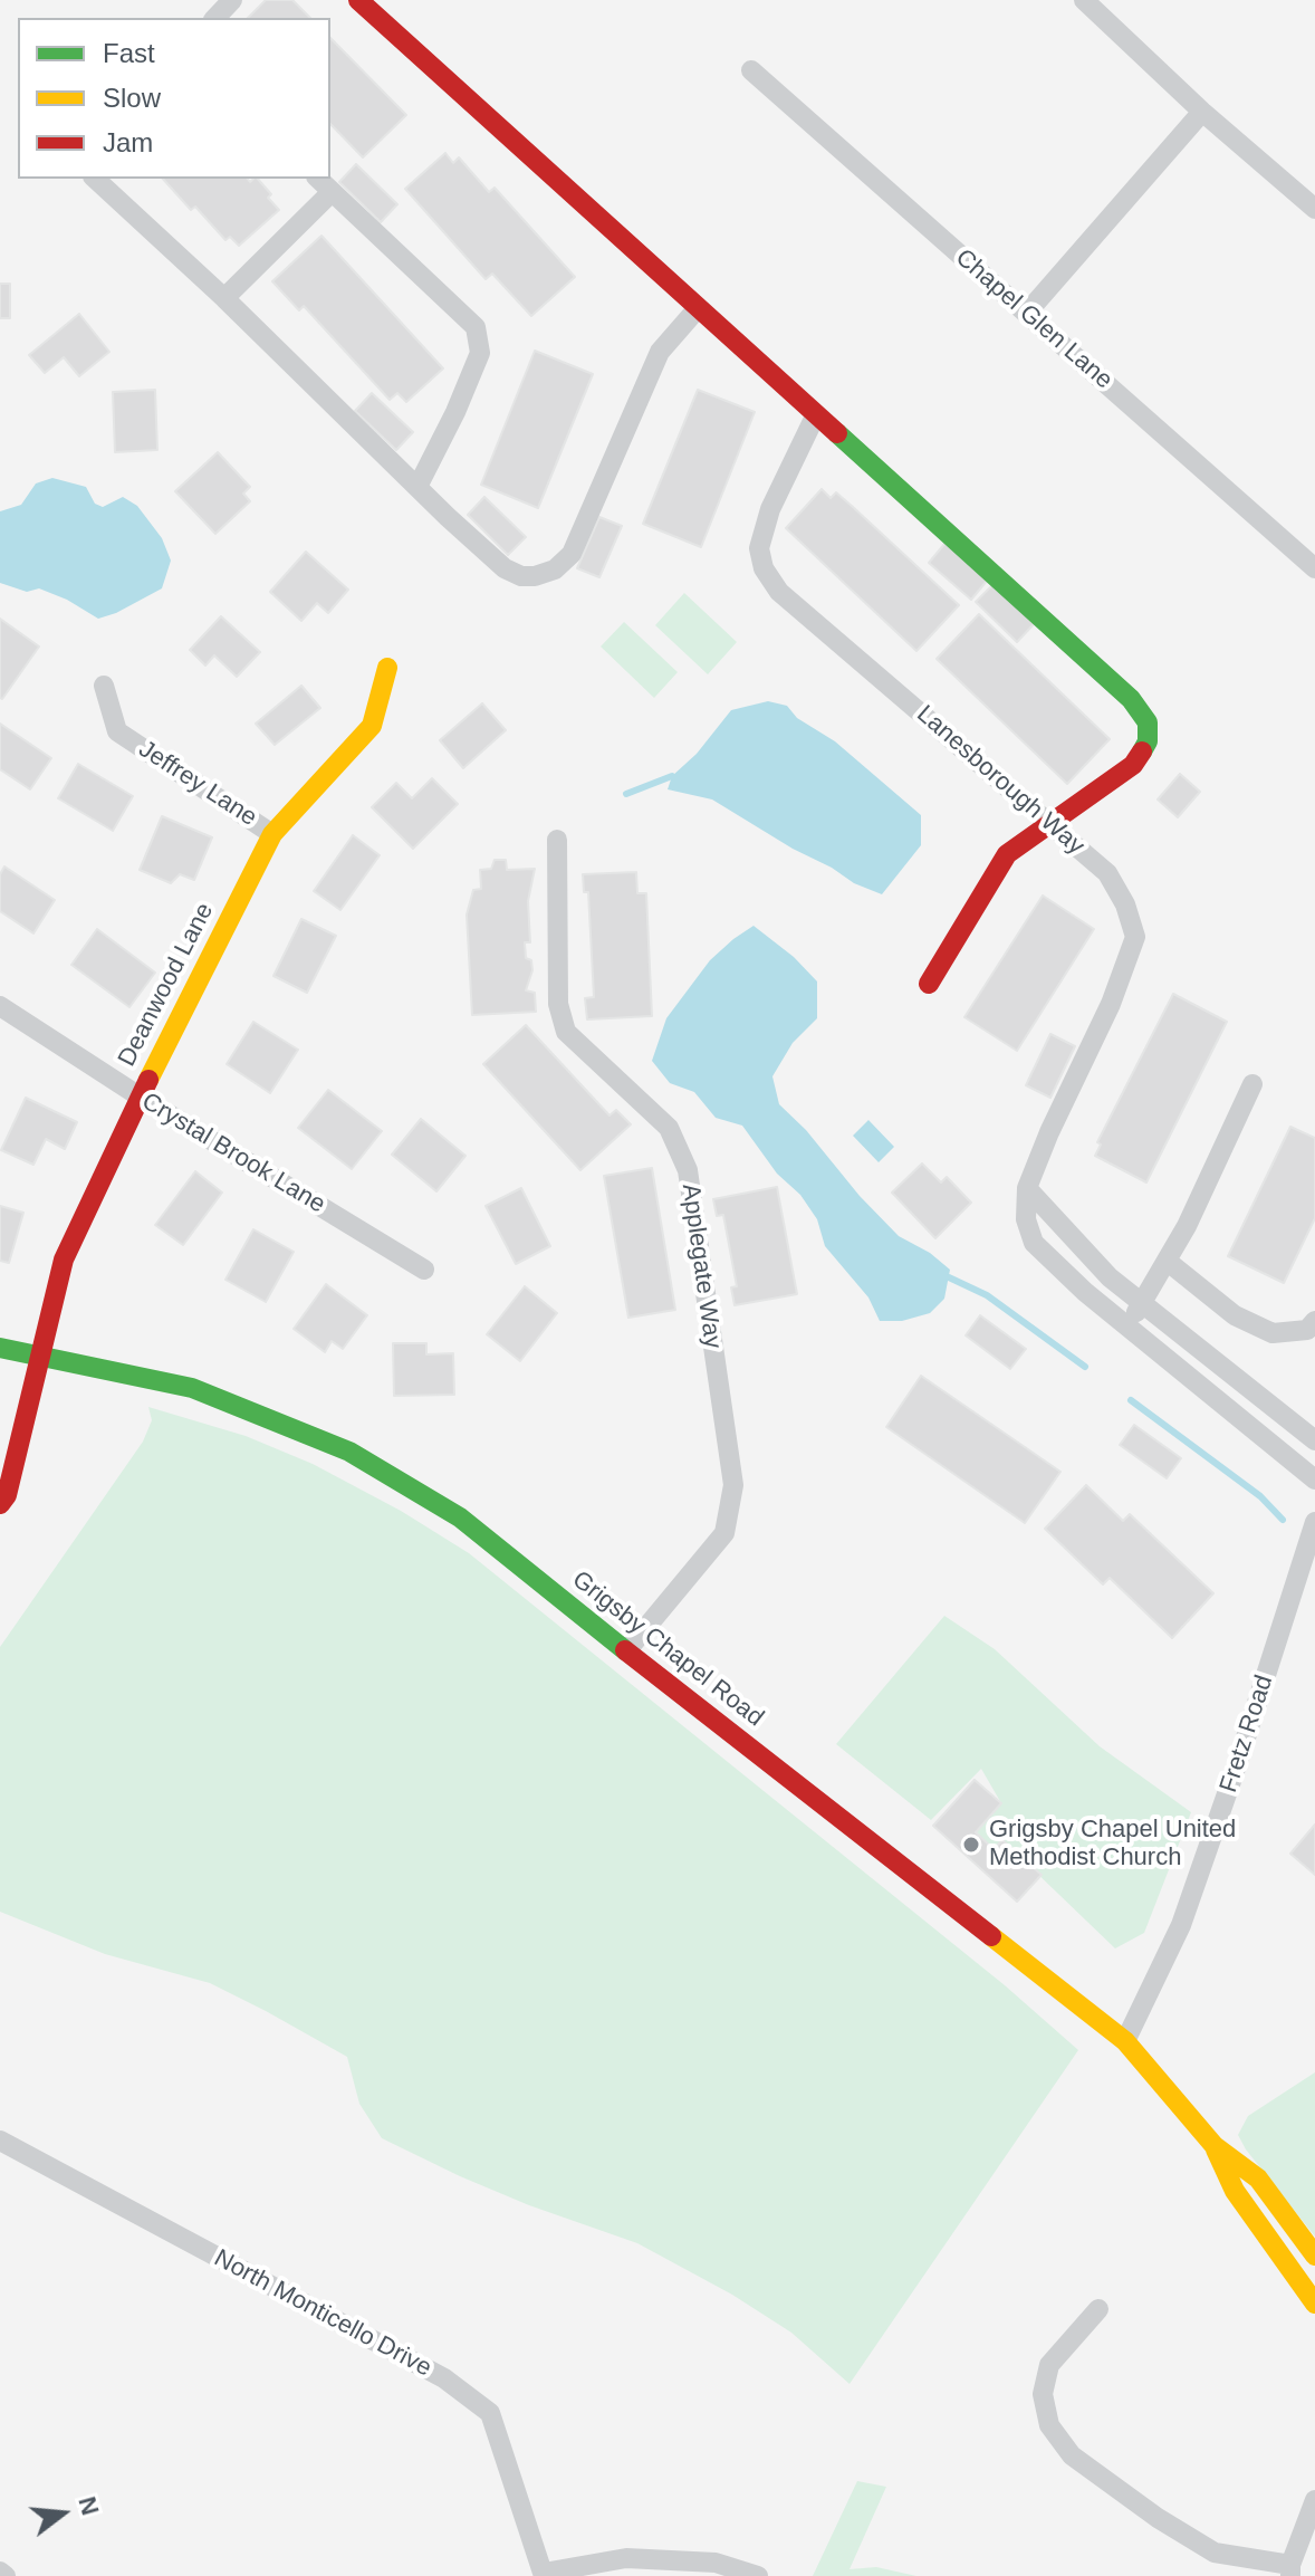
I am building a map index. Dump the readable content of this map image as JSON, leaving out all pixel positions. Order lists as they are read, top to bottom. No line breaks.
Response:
{"streets":{"street":["Chapel Glen Lane","Lanesborough Way","Jeffrey Lane","Deanwood Lane","Crystal Brook Lane","Applegate Way","Grigsby Chapel Road","Fretz Road","North Monticello Drive"]},"crossings":[["Jeffrey Lane","Deanwood Lane"],["Deanwood Lane","Crystal Brook Lane"],["Deanwood Lane","Grigsby Chapel Road"],["Applegate Way","Grigsby Chapel Road"],["Grigsby Chapel Road","Fretz Road"]],"places":["Grigsby Chapel United Methodist Church"],"legend":["Fast","Slow","Jam"],"north":"right"}
